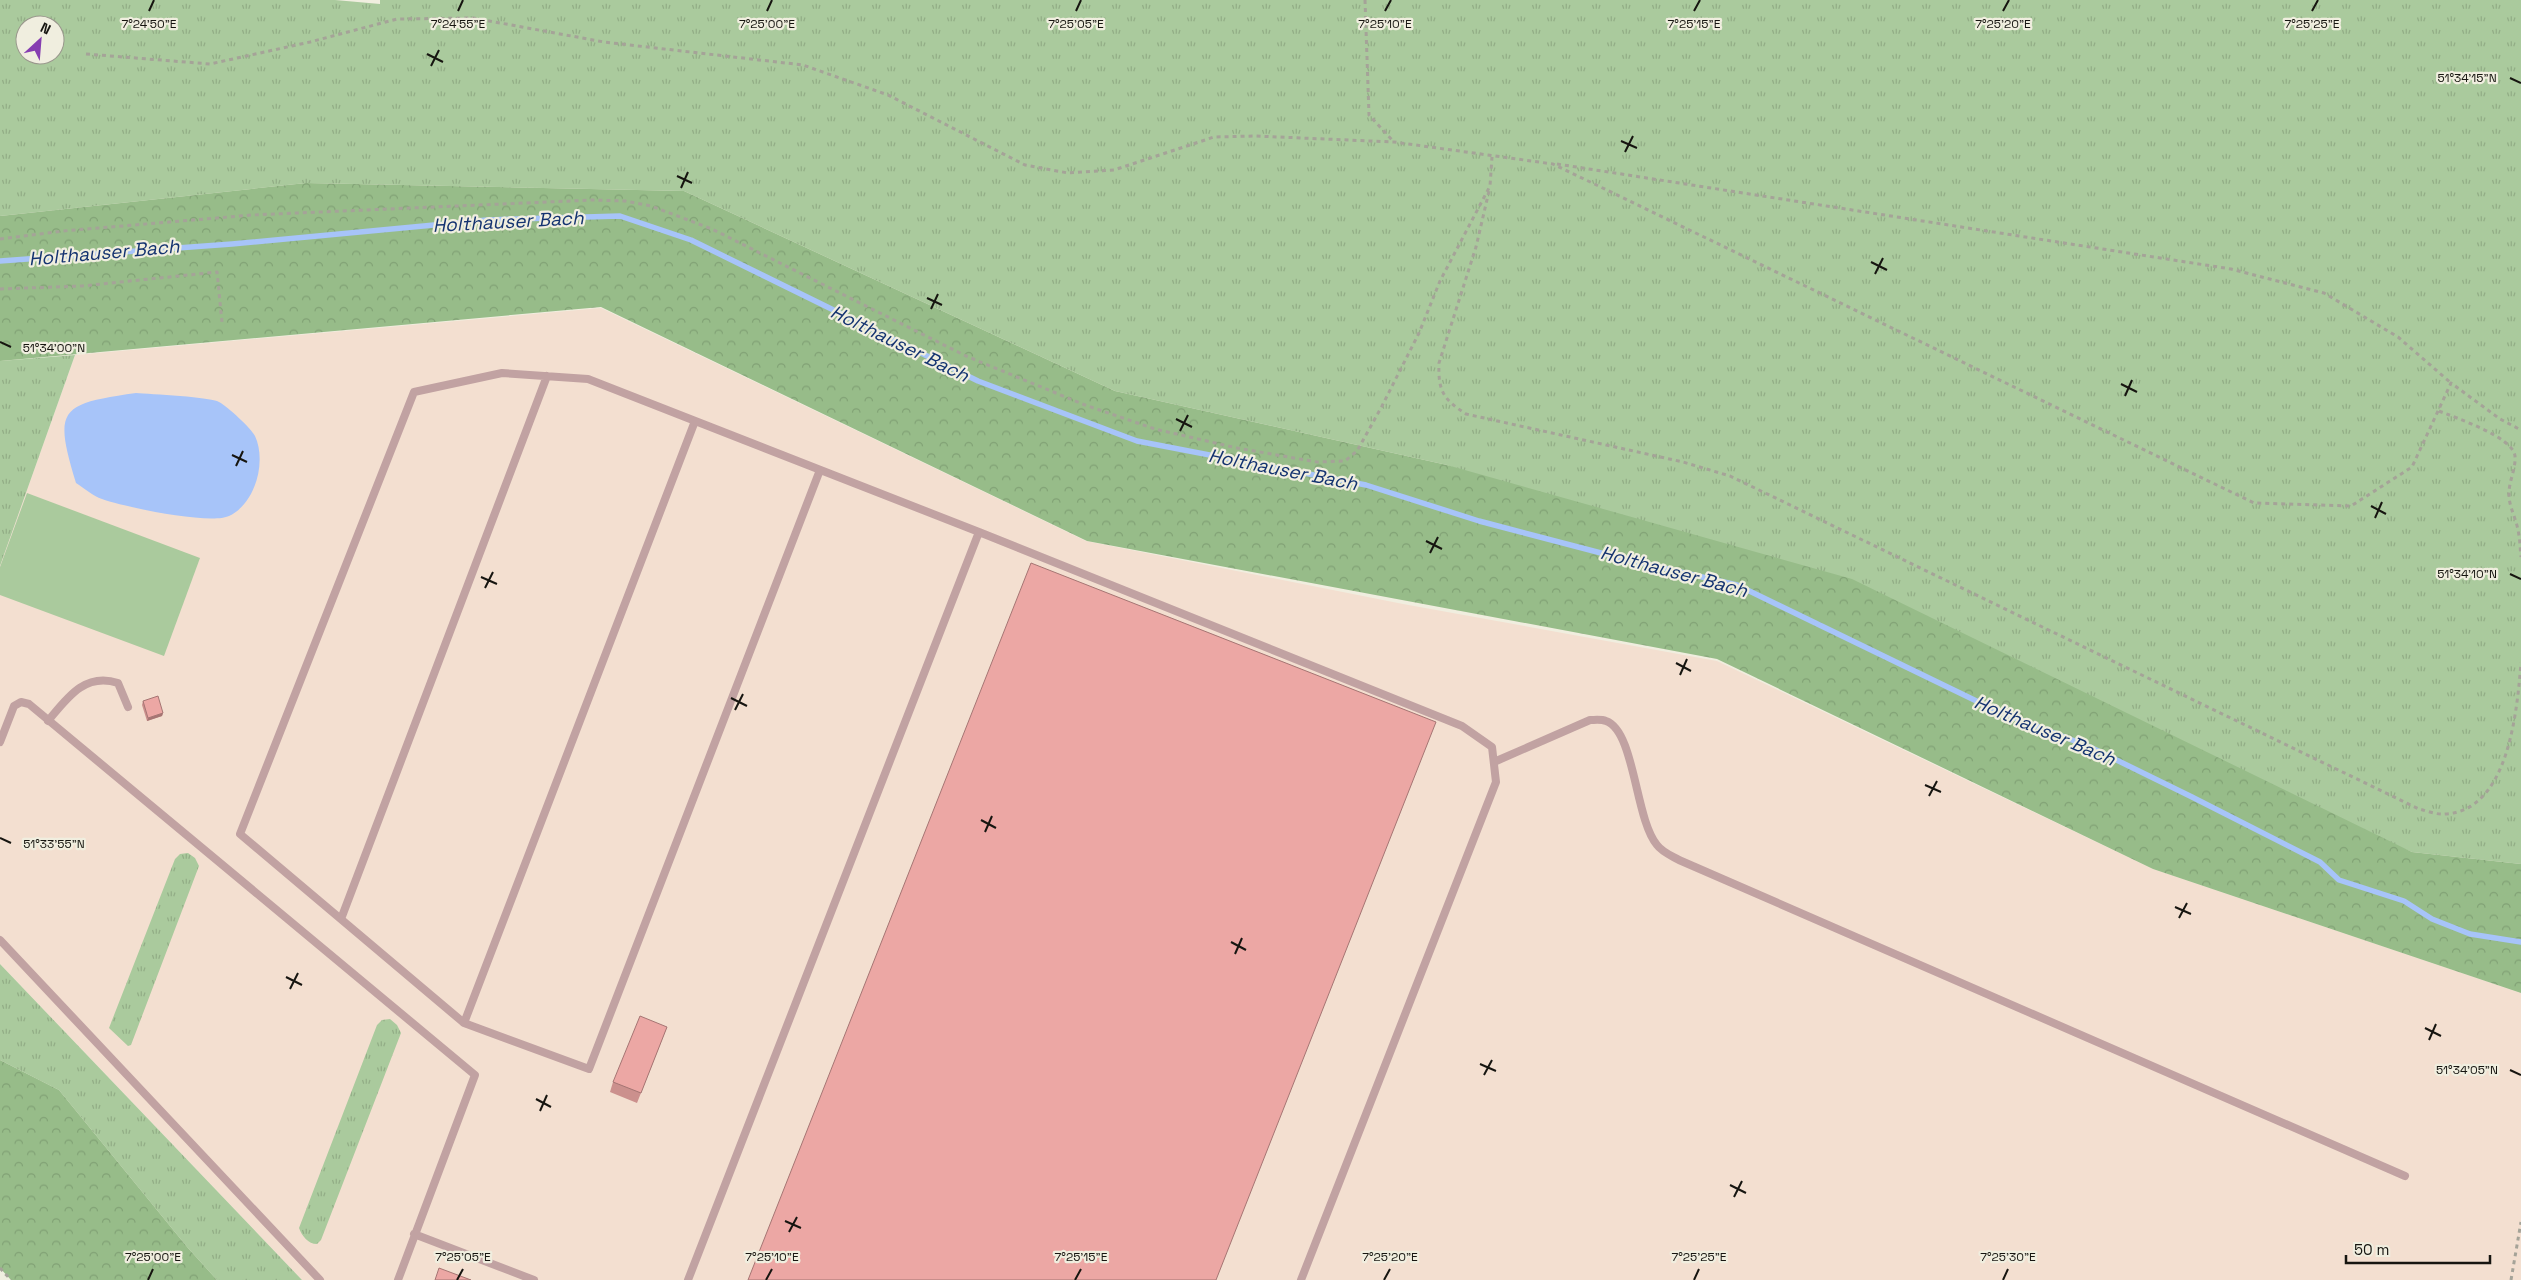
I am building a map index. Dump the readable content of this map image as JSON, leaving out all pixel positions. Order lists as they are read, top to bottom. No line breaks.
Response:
{"water":["Holthauser Bach"],"scale_bar":"50 m","north":"top right","coordinates":["7°24'50\"E","7°25'00\"E","7°25'10\"E","7°25'25\"E","7°24'55\"E","7°25'05\"E","7°25'15\"E","7°25'20\"E","51°34'15\"N","51°34'00\"N","51°34'10\"N","51°33'55\"N","51°34'05\"N","7°25'30\"E"]}
